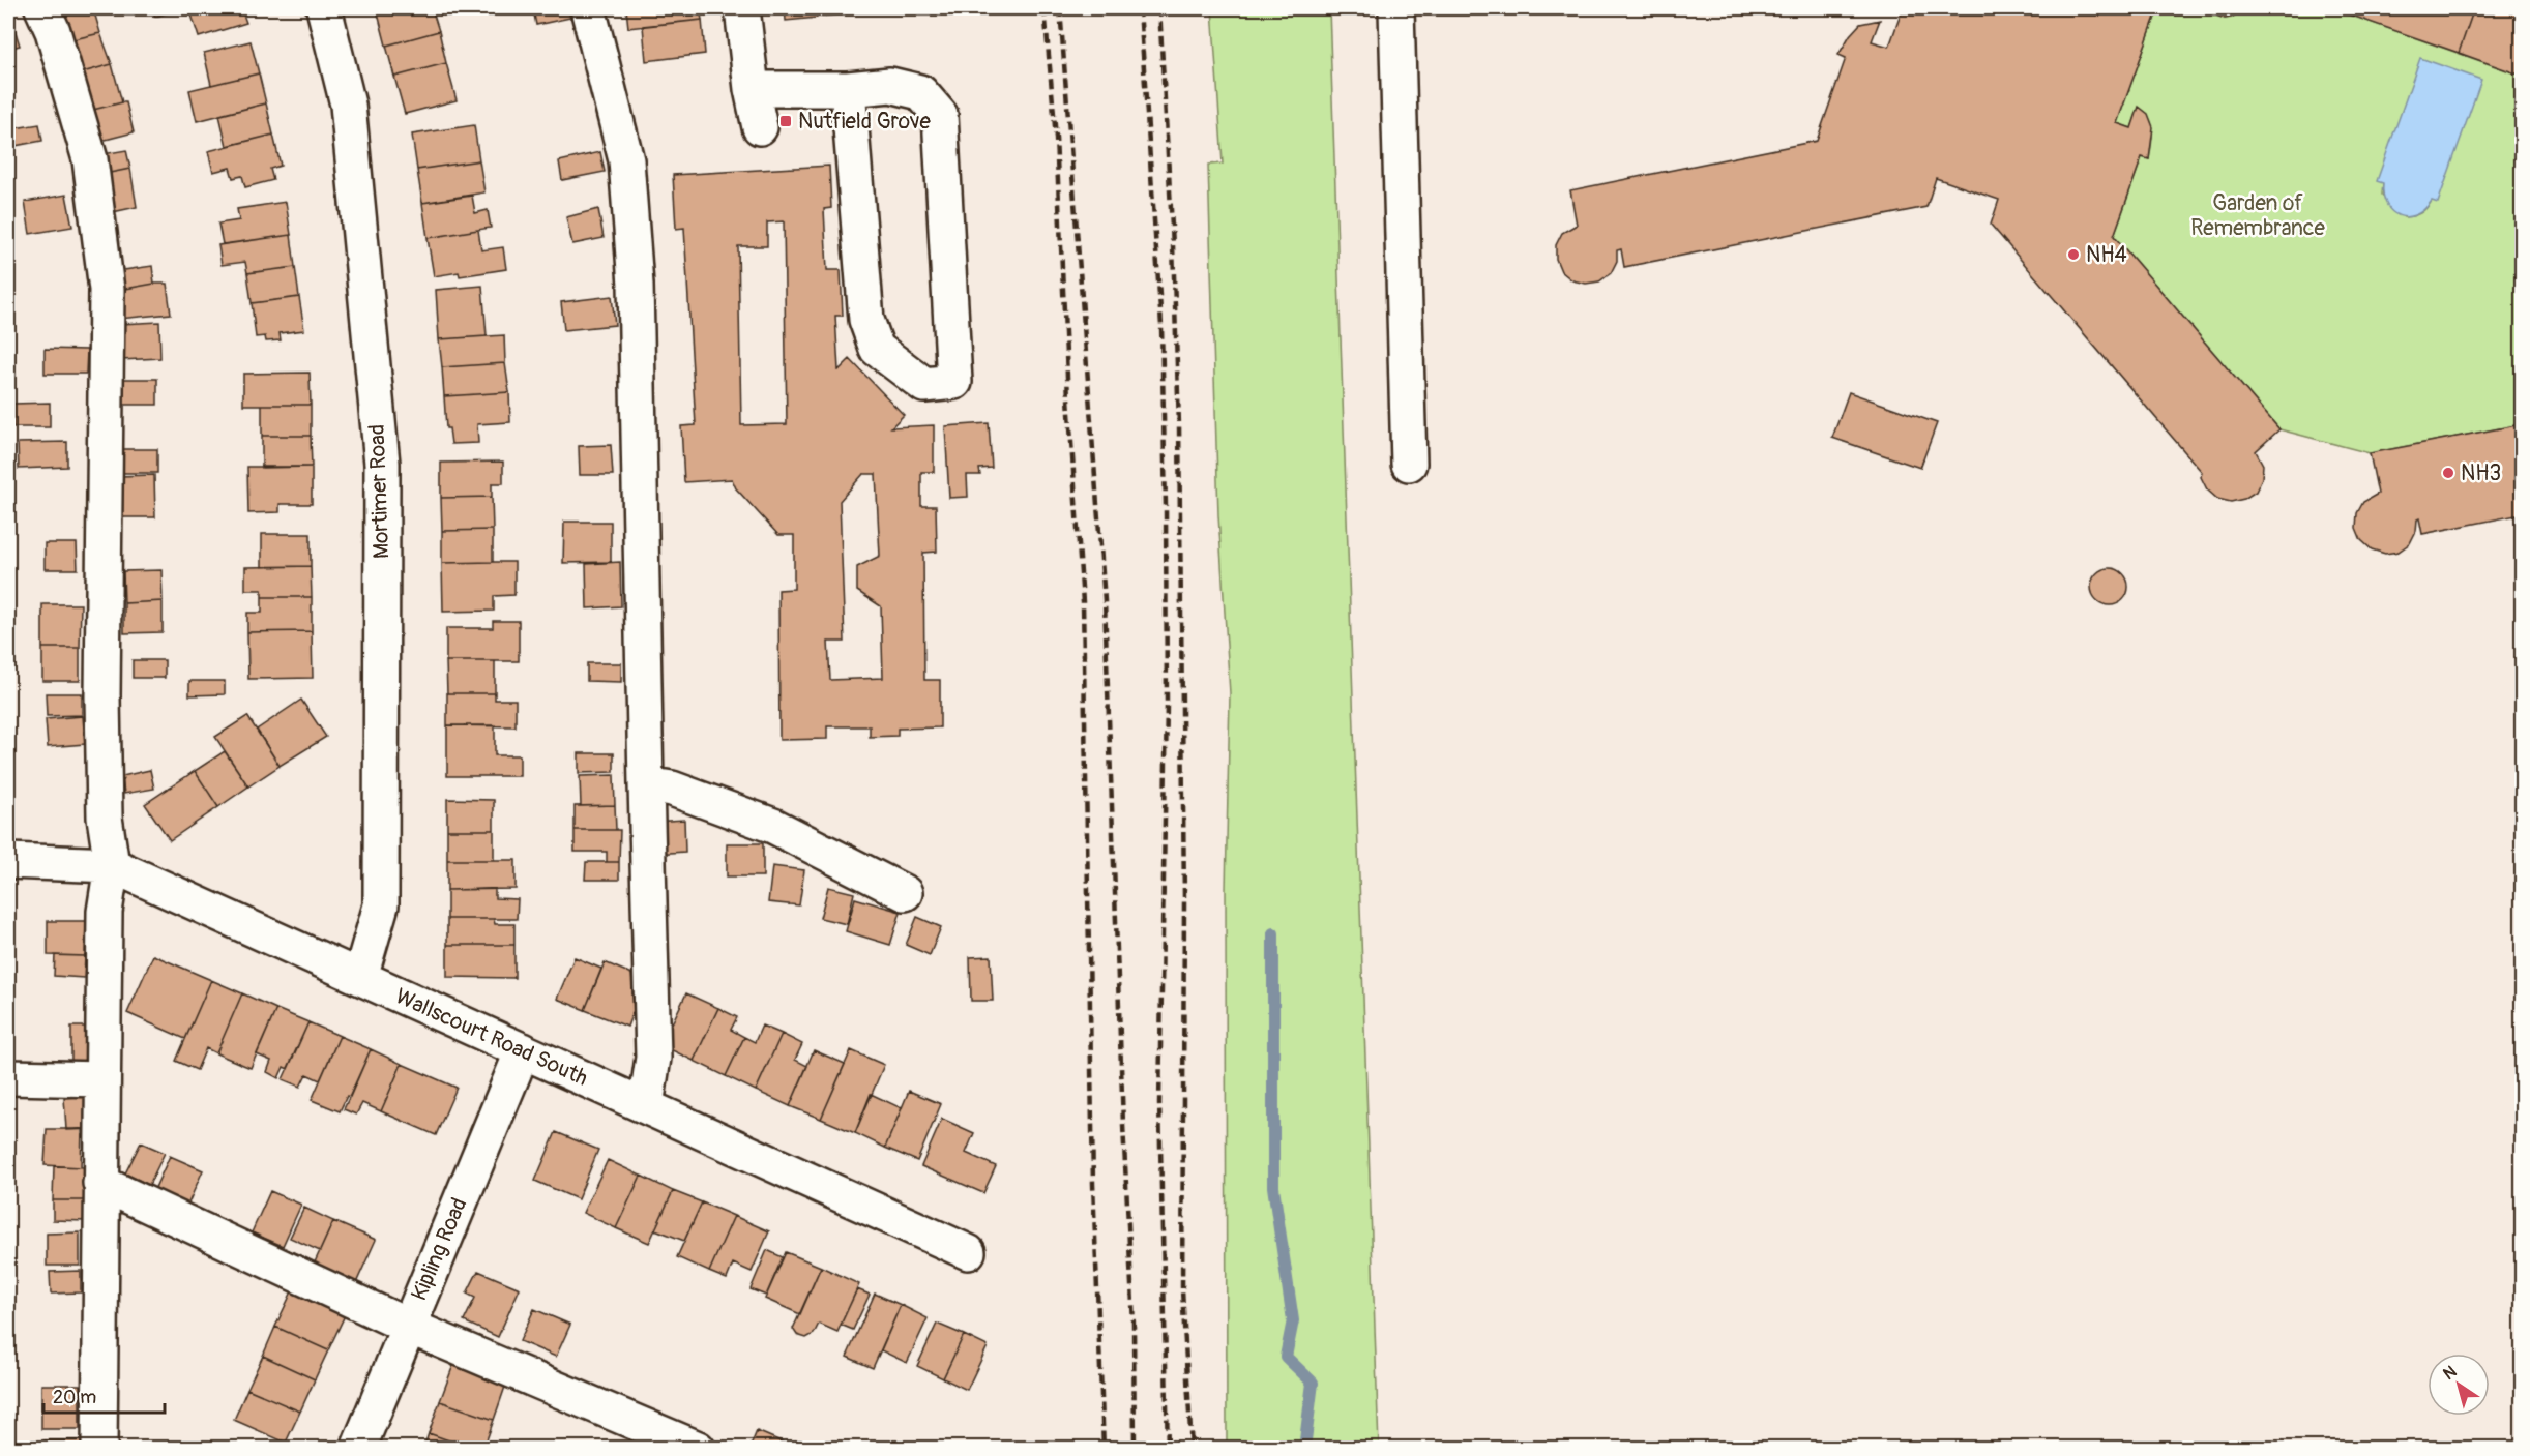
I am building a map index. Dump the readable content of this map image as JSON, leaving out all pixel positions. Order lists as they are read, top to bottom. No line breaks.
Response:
{"streets":{"street":["Mortimer Road","Wallscourt Road South","Kipling Road"]},"crossings":[["Mortimer Road","Wallscourt Road South"],["Wallscourt Road South","Kipling Road"]],"parks":["Garden of Remembrance"],"places":{"transit":["Nutfield Grove"],"other":["NH4","NH3"]},"scale_bar":"20 m","north":"top left"}
